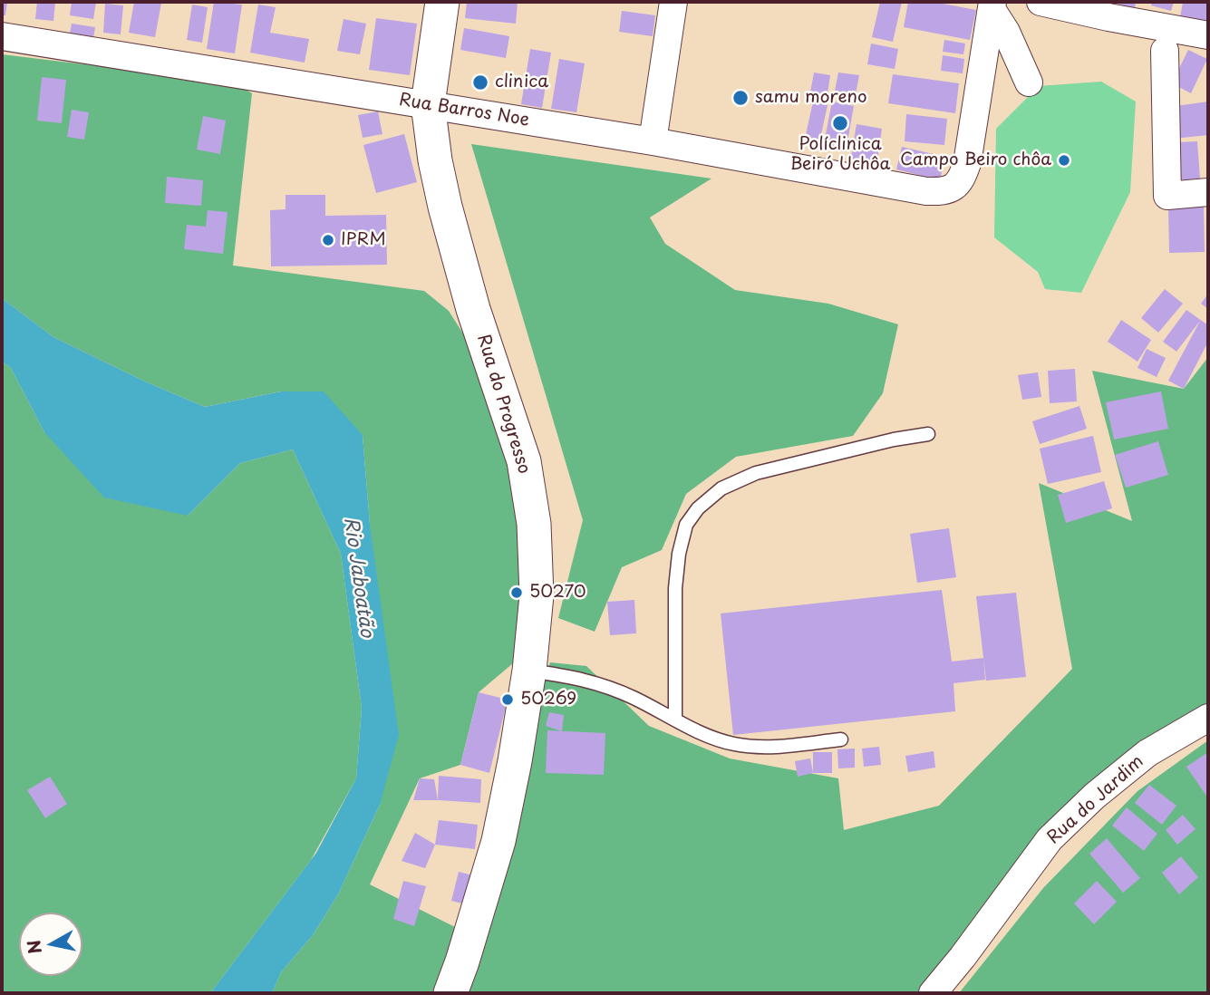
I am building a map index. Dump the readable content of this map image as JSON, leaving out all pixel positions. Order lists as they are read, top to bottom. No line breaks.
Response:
{"streets":{"street":["Rua Barros Noe","Rua do Progresso","Rua do Jardim"]},"crossings":[["Rua Barros Noe","Rua do Progresso"]],"water":["Rio Jaboatão"],"places":["clinica","samu moreno","Políclinica Beiró Uchôa","Campo Beiro chôa","IPRM","50270","50269"],"north":"left"}
